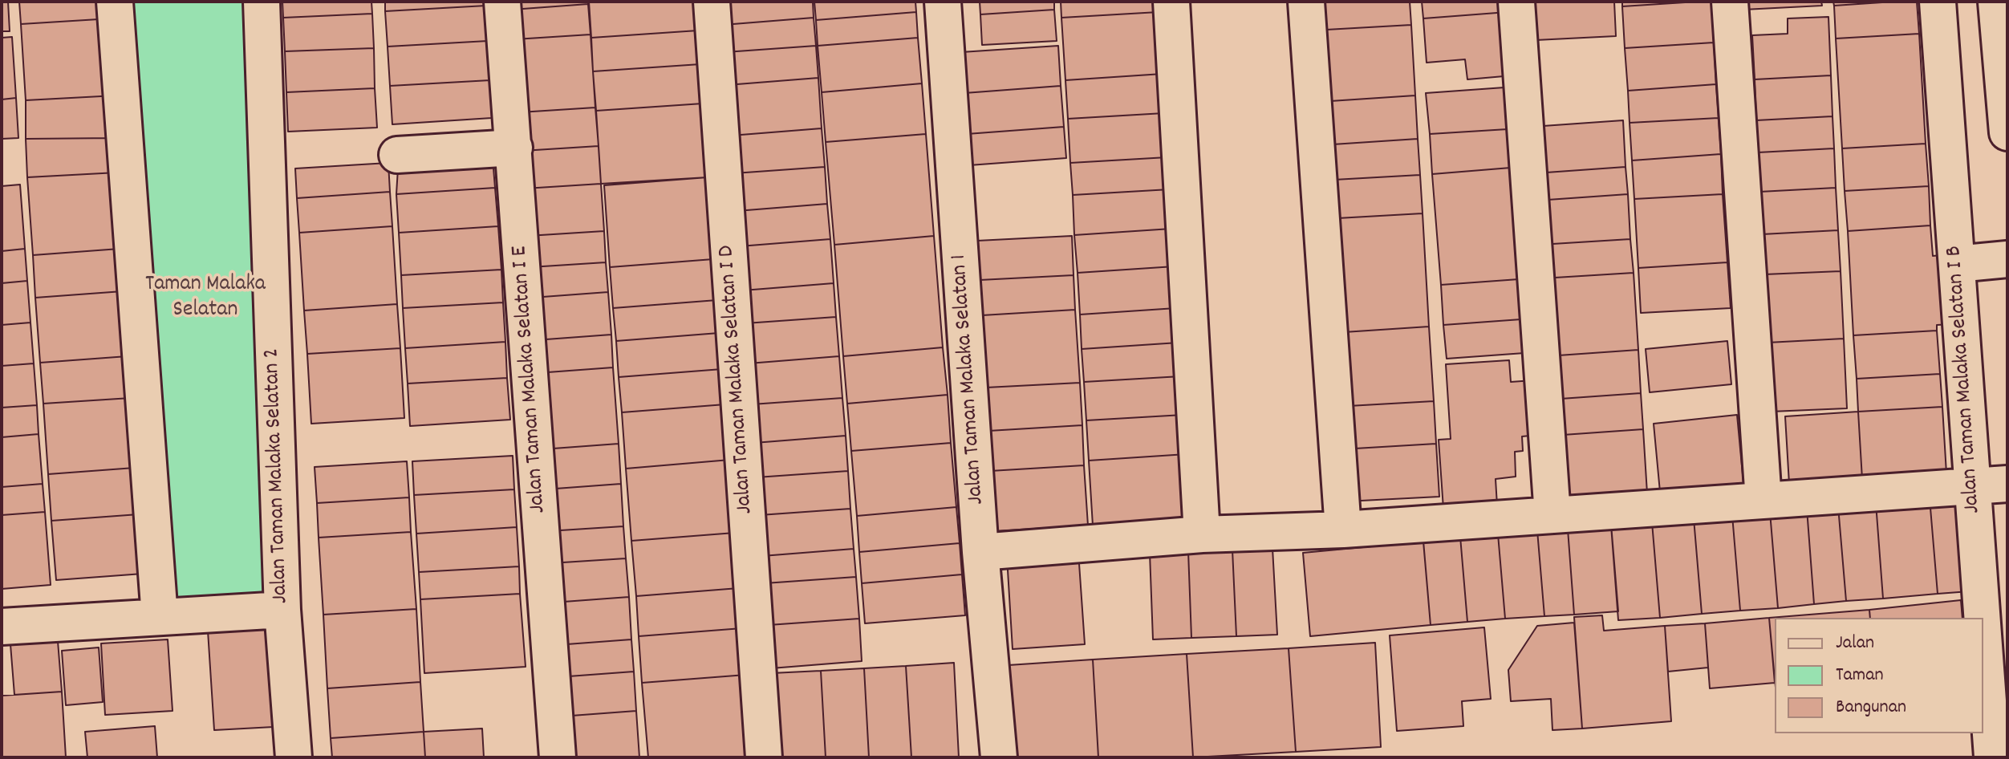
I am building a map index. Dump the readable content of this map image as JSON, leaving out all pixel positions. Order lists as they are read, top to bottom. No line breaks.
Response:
{"streets":{"street":["Jalan Taman Malaka Selatan I E","Jalan Taman Malaka Selatan I D","Jalan Taman Malaka Selatan 1","Jalan Taman Malaka Selatan I B","Jalan Taman Malaka Selatan 2"]},"parks":["Taman Malaka Selatan"],"legend":["Jalan","Taman","Bangunan"]}
